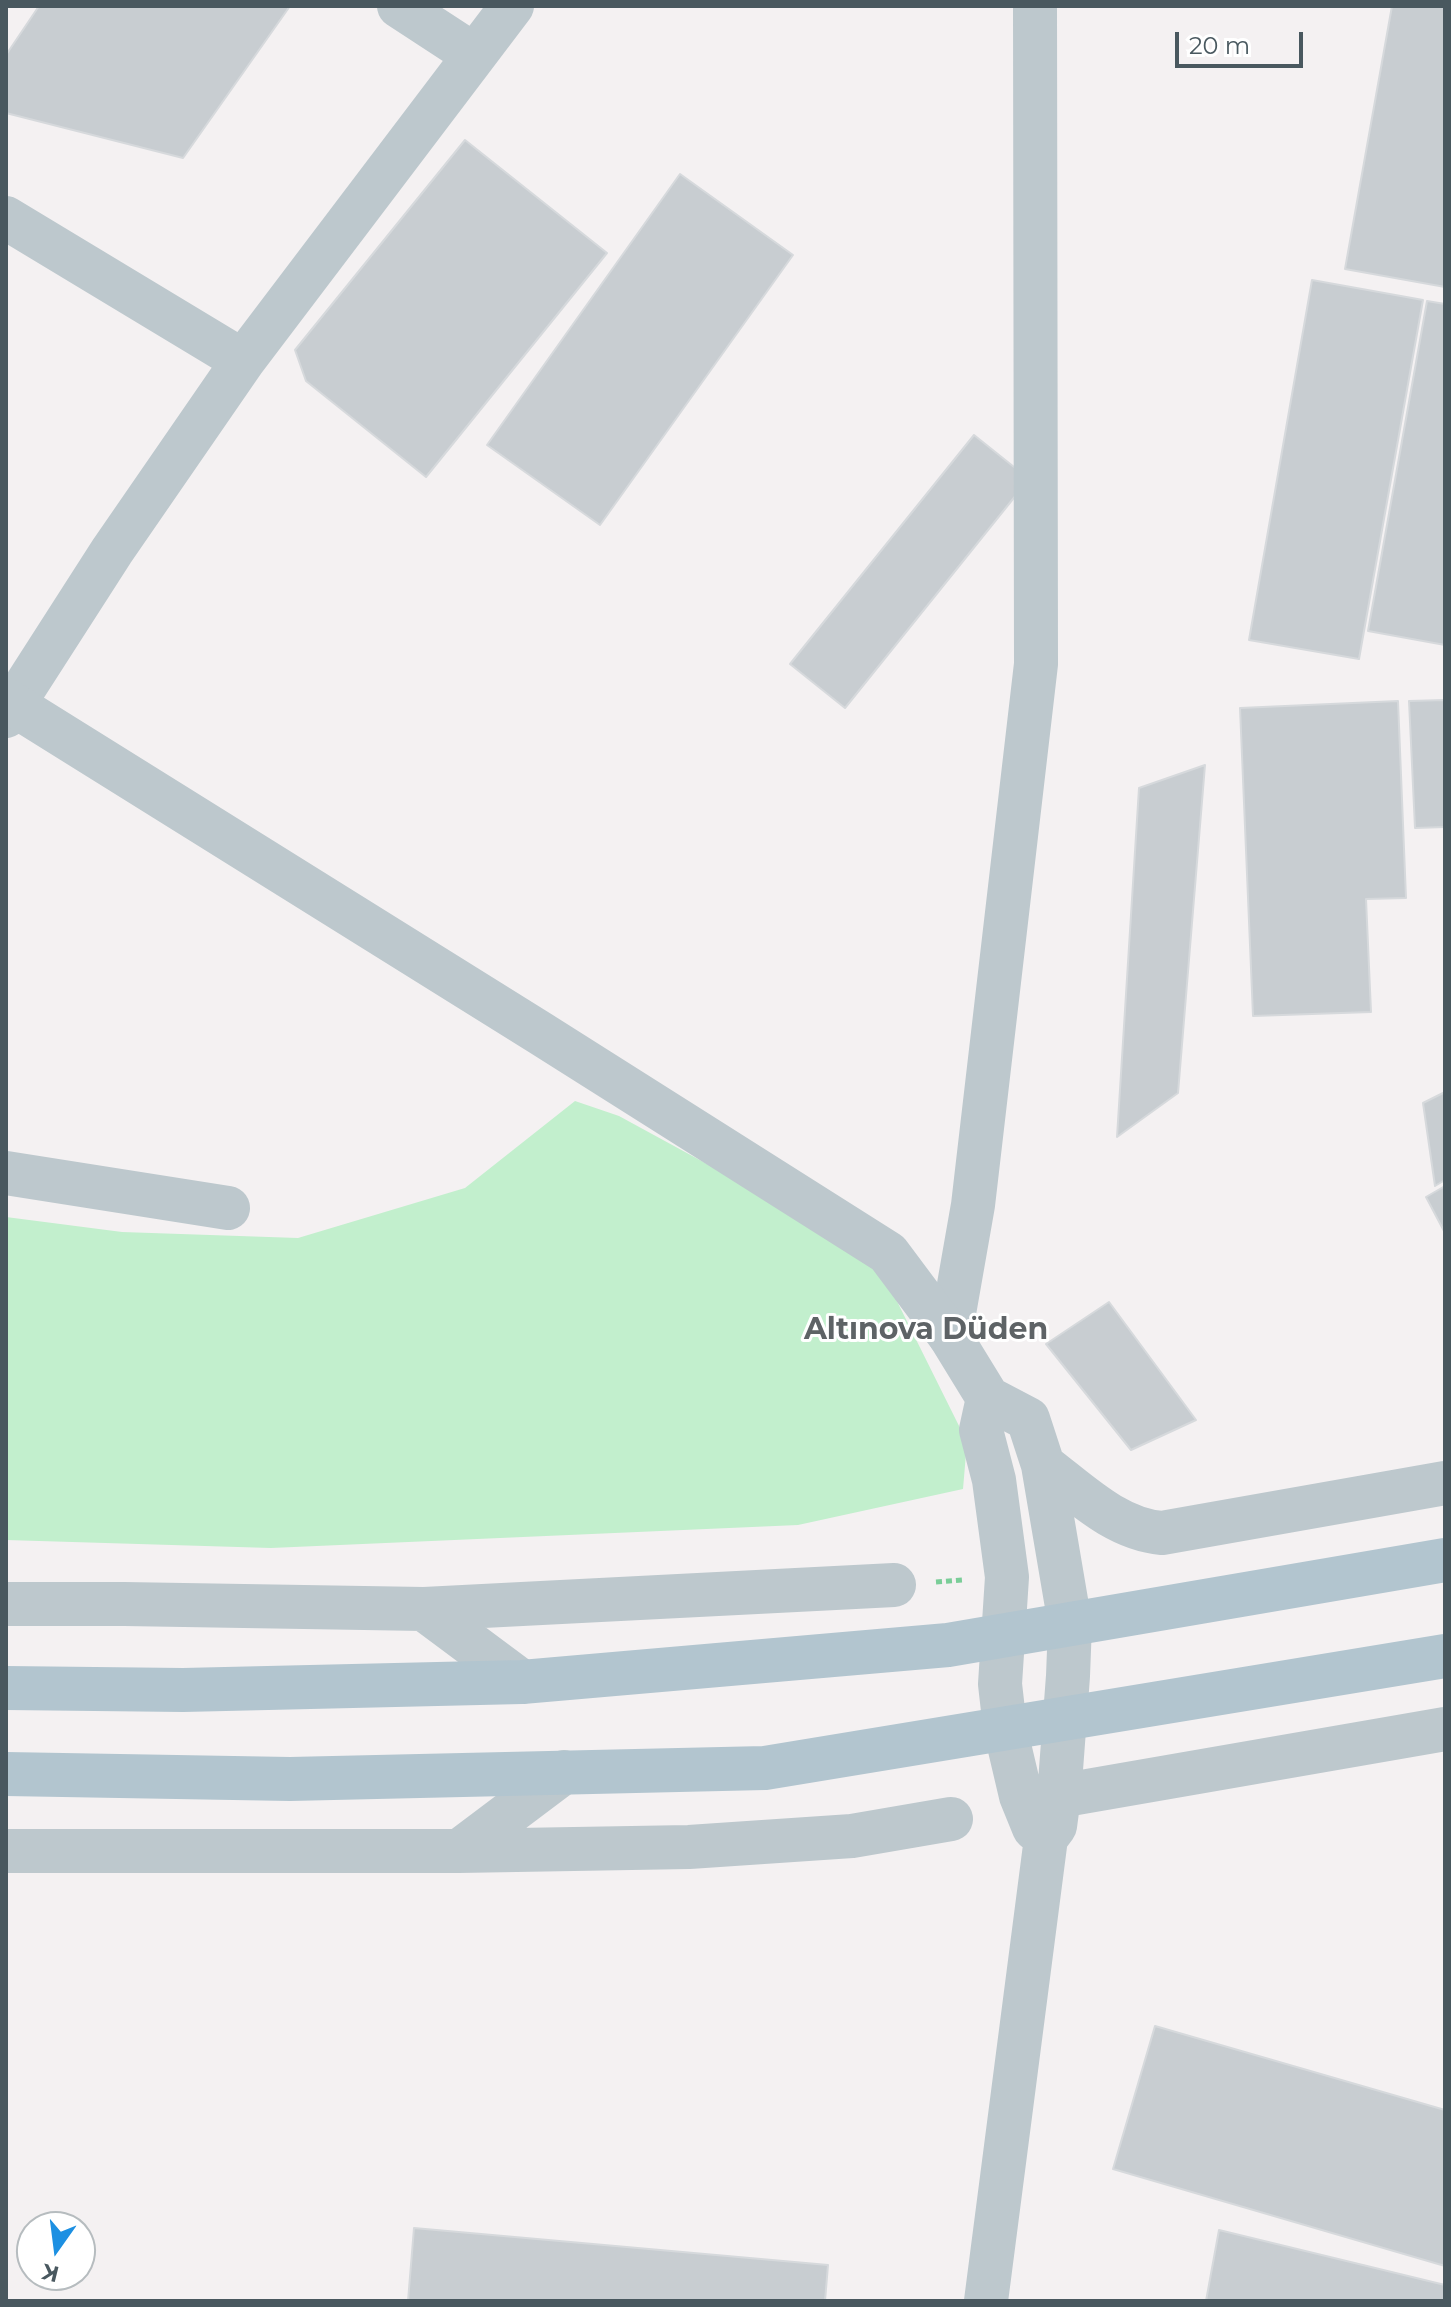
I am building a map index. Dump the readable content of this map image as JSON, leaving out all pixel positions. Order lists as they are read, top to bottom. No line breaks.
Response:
{"districts":["Altınova Düden"],"scale_bar":"20 m","north":"bottom"}
